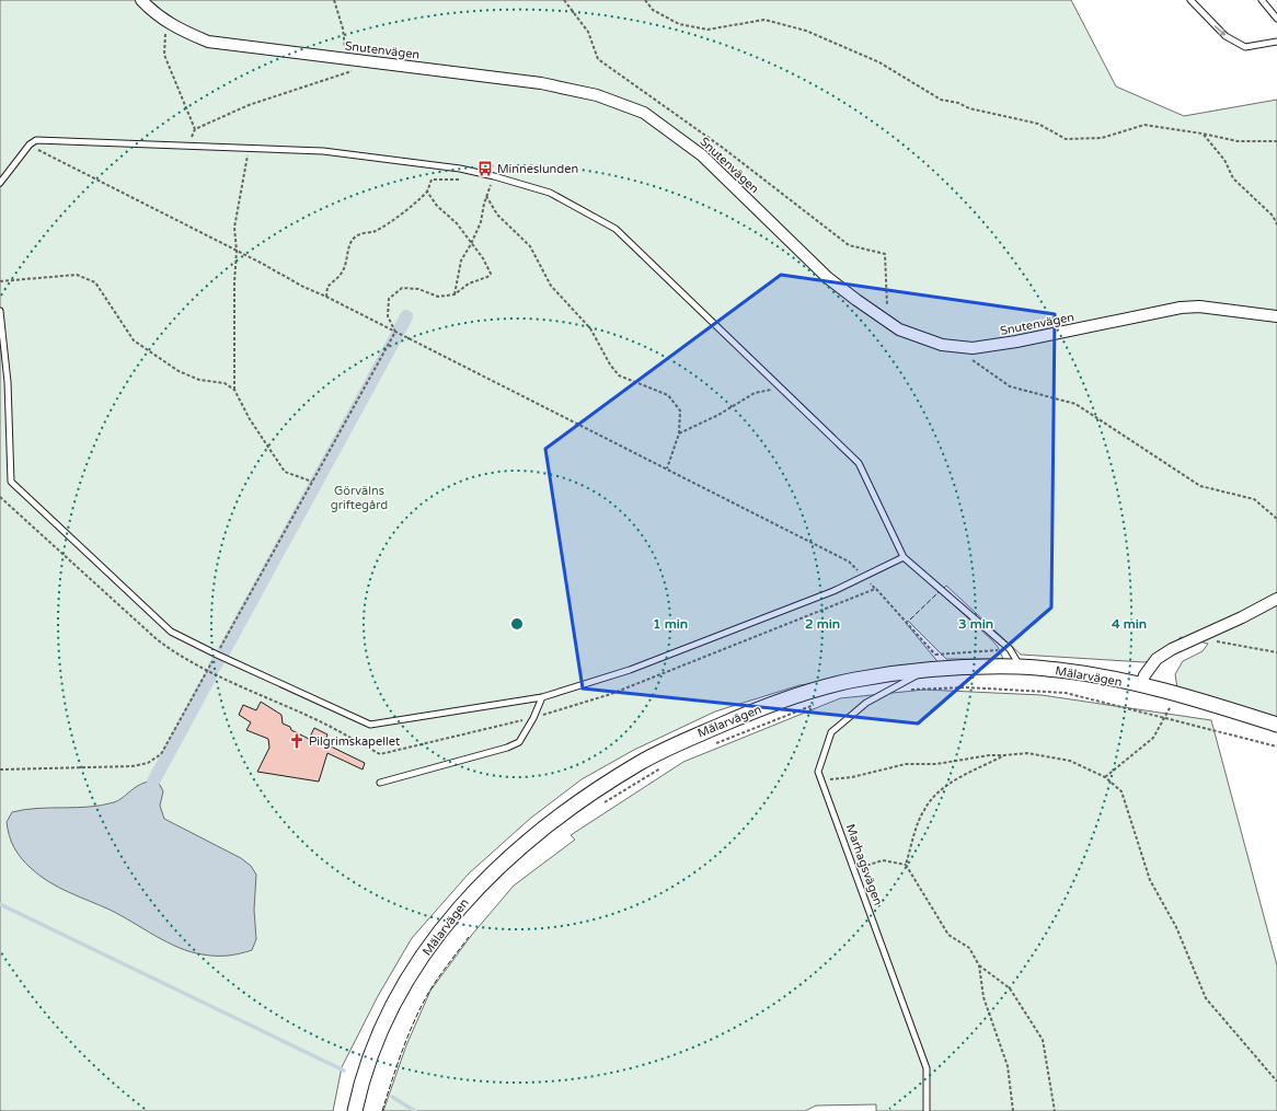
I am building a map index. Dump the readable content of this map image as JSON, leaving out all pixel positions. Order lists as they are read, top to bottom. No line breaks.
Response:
{"streets":{"street":["Snutenvägen","Mälarvägen"],"lane":["Marhagsvägen"]},"crossings":[["Mälarvägen","Marhagsvägen"]],"parks":["Görvälns griftegård"],"places":{"bus stop":["Minneslunden"],"church":["Pilgrimskapellet"]},"rings":["1 min","2 min","3 min","4 min"]}
